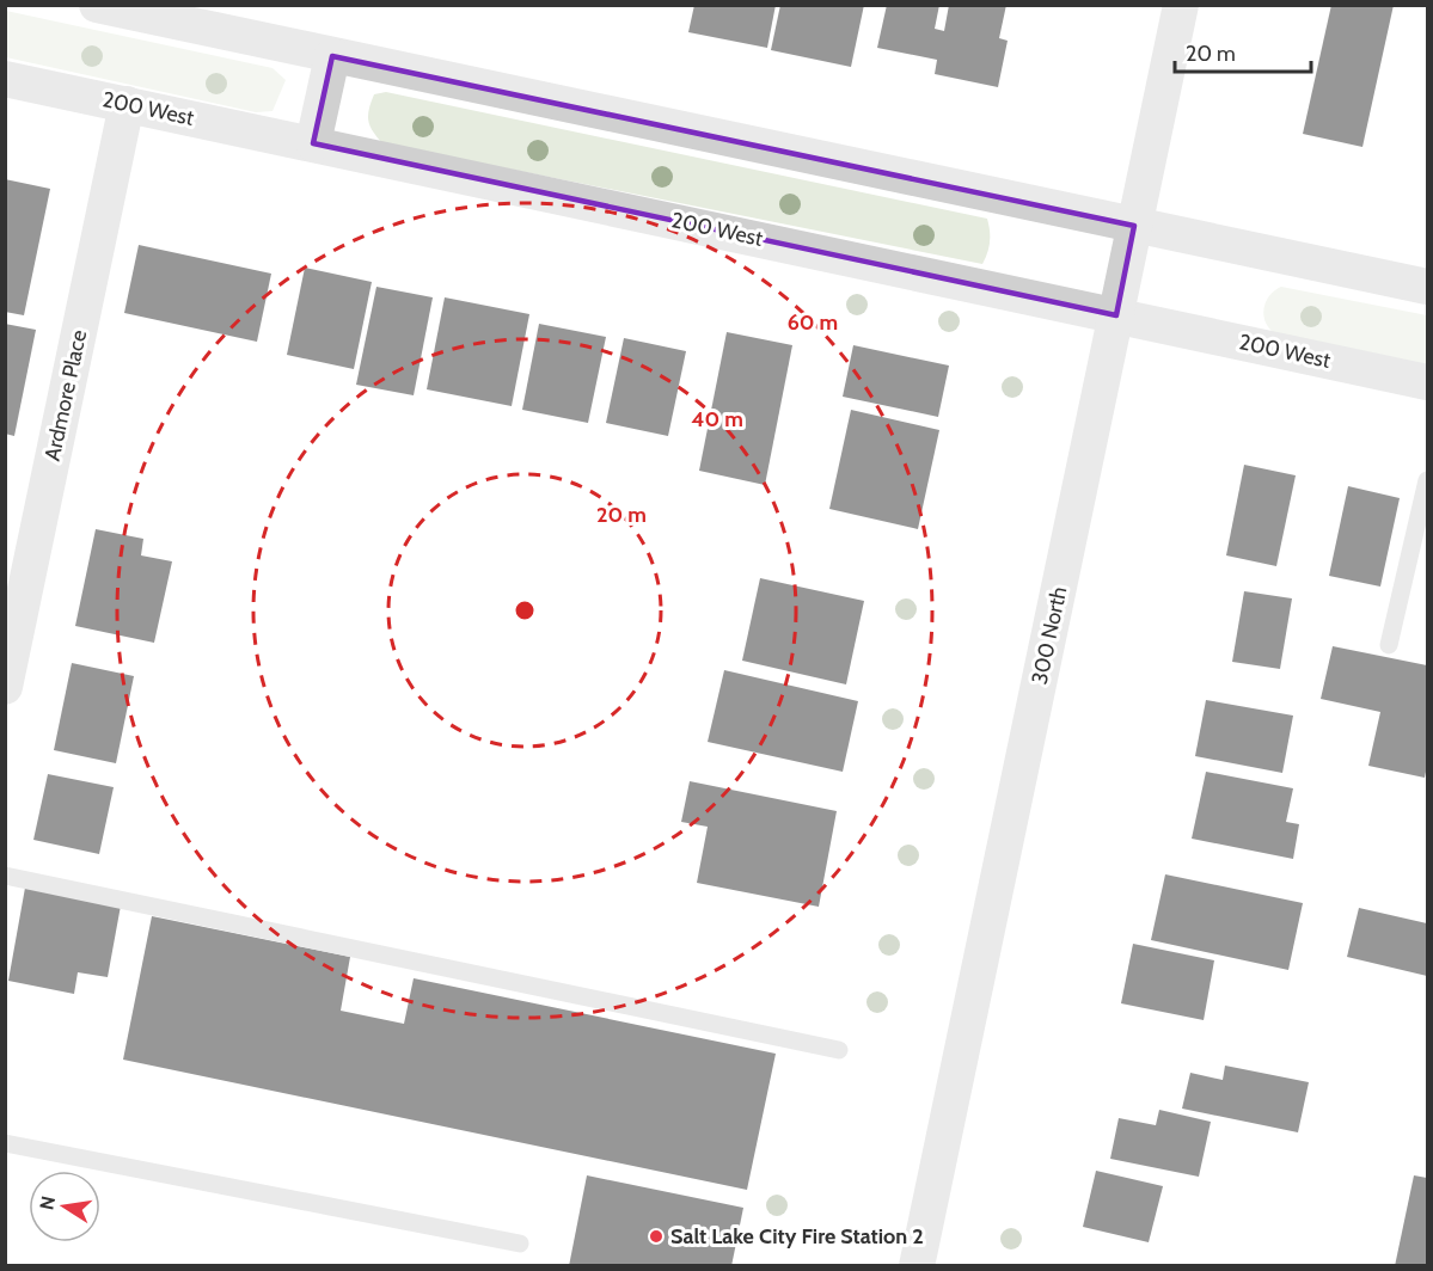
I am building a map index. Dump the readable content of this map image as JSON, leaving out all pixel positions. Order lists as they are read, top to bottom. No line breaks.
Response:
{"streets":{"street":["200 West","Ardmore Place","300 North"]},"crossings":[["200 West","Ardmore Place"],["200 West","300 North"]],"places":["Salt Lake City Fire Station 2"],"scale_bar":"20 m","north":"left","rings":["60 m","40 m","20 m"]}
